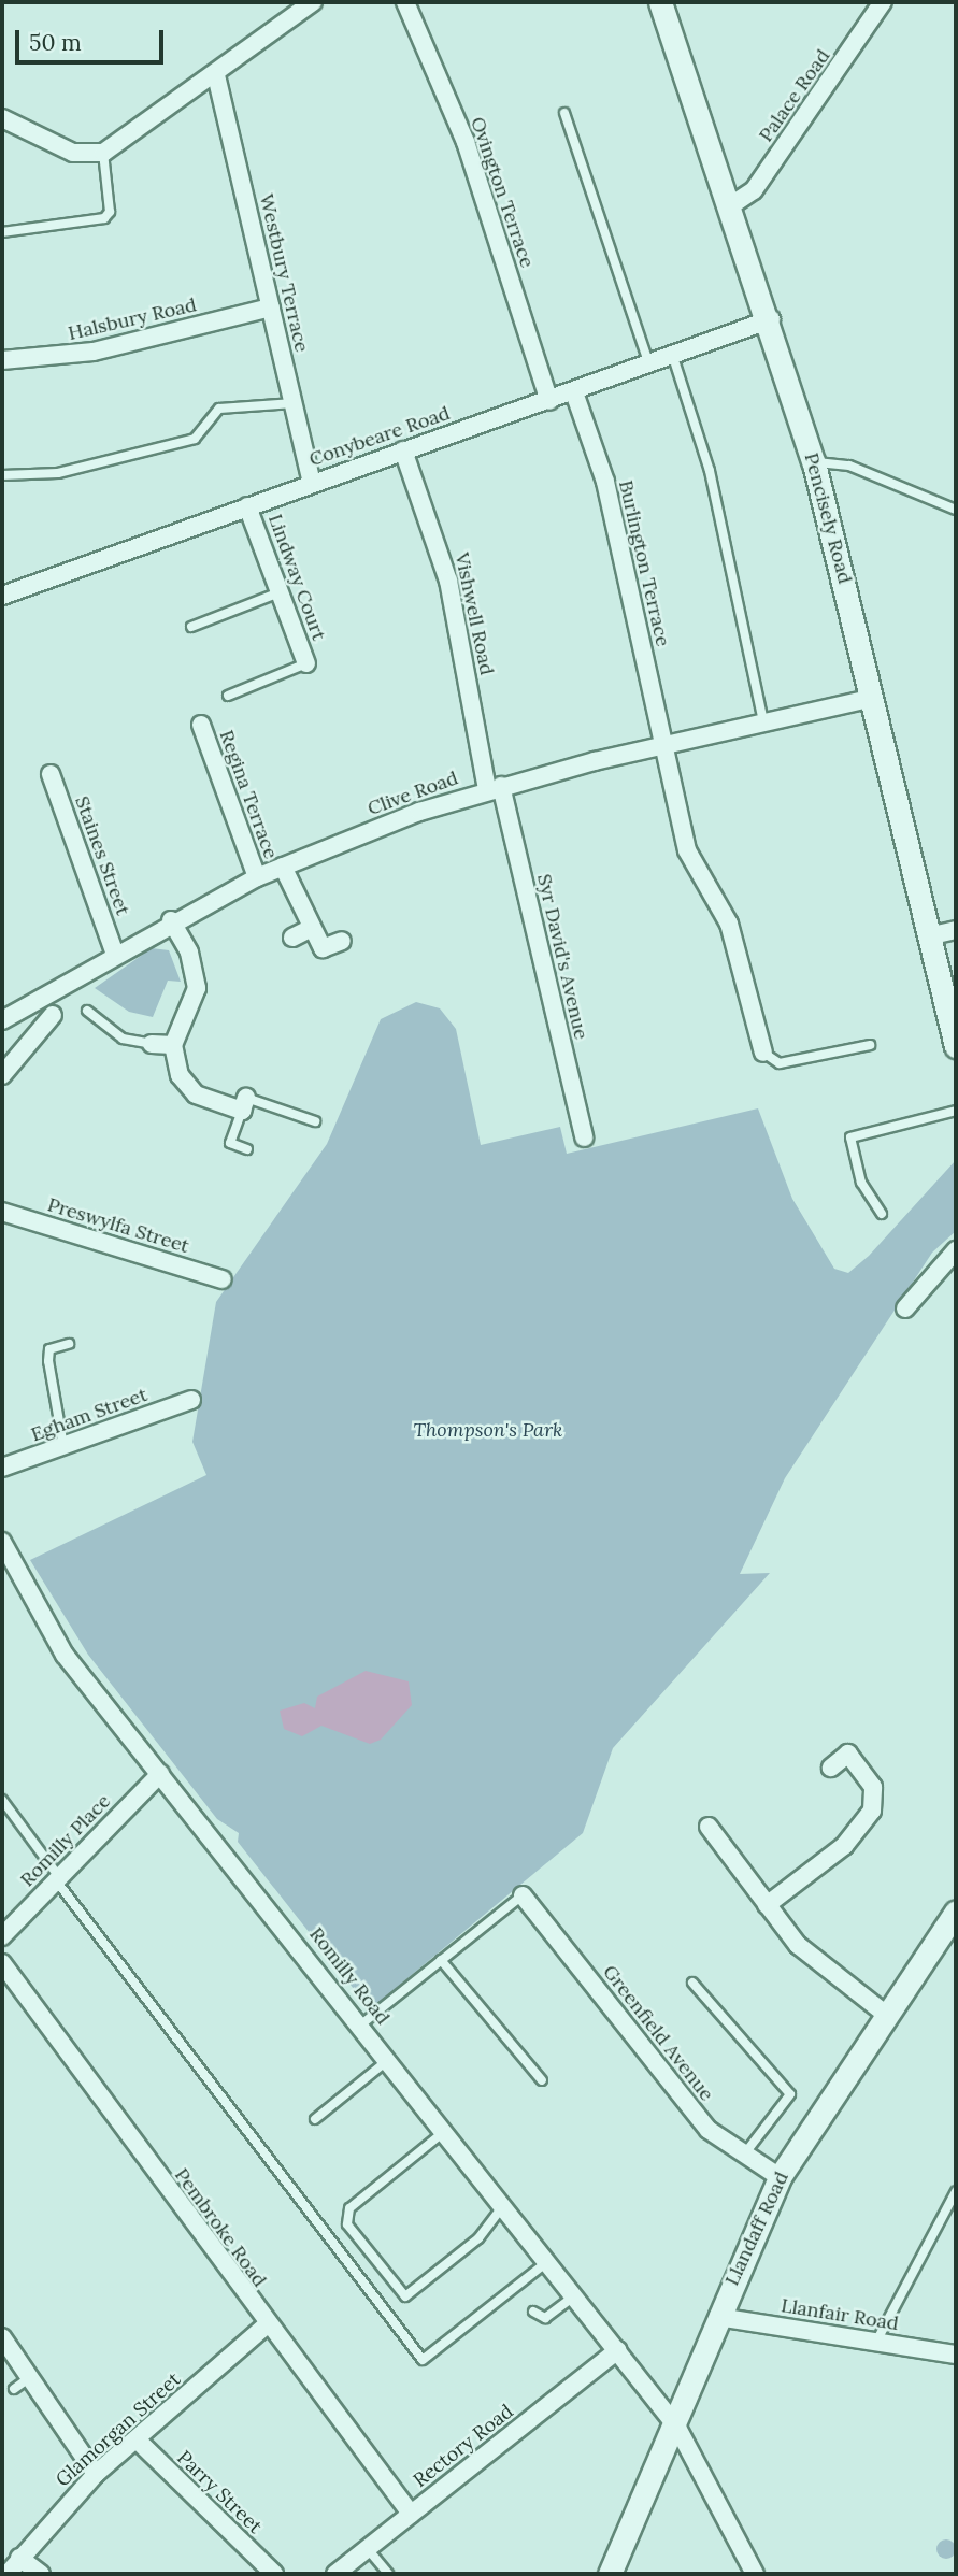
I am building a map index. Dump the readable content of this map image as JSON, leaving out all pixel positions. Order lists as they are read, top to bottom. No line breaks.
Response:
{"streets":{"main road":["Pencisely Road","Llandaff Road"],"street":["Palace Road","Ovington Terrace","Westbury Terrace","Halsbury Road","Conybeare Road","Burlington Terrace","Lindway Court","Vishwell Road","Clive Road","Regina Terrace","Staines Street","Syr David's Avenue","Preswylfa Street","Egham Street","Romilly Place","Romilly Road","Greenfield Avenue","Pembroke Road","Llanfair Road","Glamorgan Street","Rectory Road","Parry Street"]},"crossings":[["Palace Road","Pencisely Road"],["Ovington Terrace","Conybeare Road"],["Westbury Terrace","Halsbury Road"],["Westbury Terrace","Conybeare Road"],["Conybeare Road","Pencisely Road"],["Conybeare Road","Burlington Terrace"],["Conybeare Road","Lindway Court"],["Conybeare Road","Vishwell Road"],["Pencisely Road","Clive Road"],["Burlington Terrace","Clive Road"],["Vishwell Road","Clive Road"],["Vishwell Road","Syr David's Avenue"],["Clive Road","Regina Terrace"],["Clive Road","Staines Street"],["Clive Road","Syr David's Avenue"],["Romilly Place","Romilly Road"],["Romilly Road","Llandaff Road"],["Romilly Road","Rectory Road"],["Greenfield Avenue","Llandaff Road"],["Pembroke Road","Glamorgan Street"],["Pembroke Road","Rectory Road"],["Llandaff Road","Llanfair Road"],["Glamorgan Street","Parry Street"]],"parks":["Thompson's Park"],"scale_bar":"50 m"}
